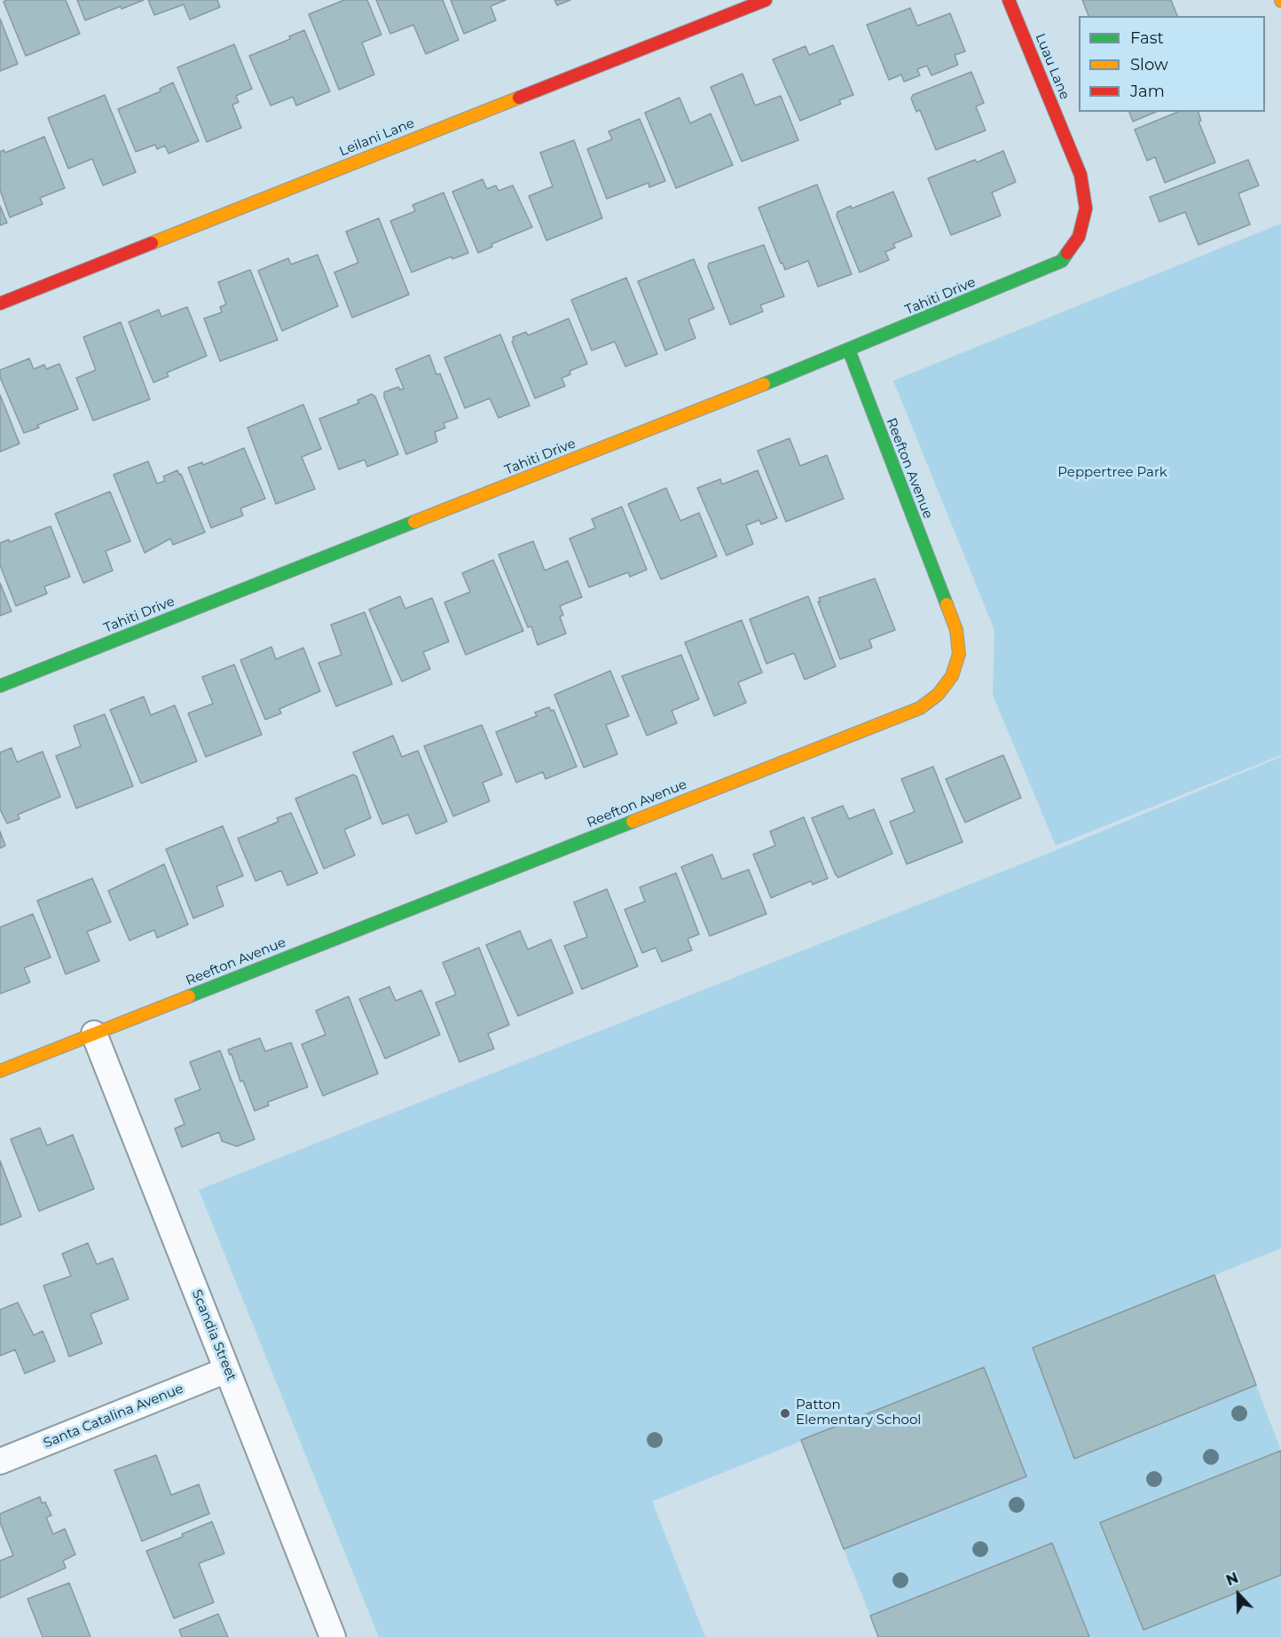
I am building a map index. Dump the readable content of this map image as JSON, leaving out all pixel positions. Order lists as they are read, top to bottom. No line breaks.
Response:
{"streets":{"street":["Luau Lane","Leilani Lane","Tahiti Drive","Reefton Avenue","Scandia Street","Santa Catalina Avenue"]},"crossings":[["Luau Lane","Tahiti Drive"],["Tahiti Drive","Reefton Avenue"],["Reefton Avenue","Scandia Street"],["Scandia Street","Santa Catalina Avenue"]],"parks":["Peppertree Park"],"places":["Patton Elementary School"],"legend":["Fast","Slow","Jam"],"north":"top"}
